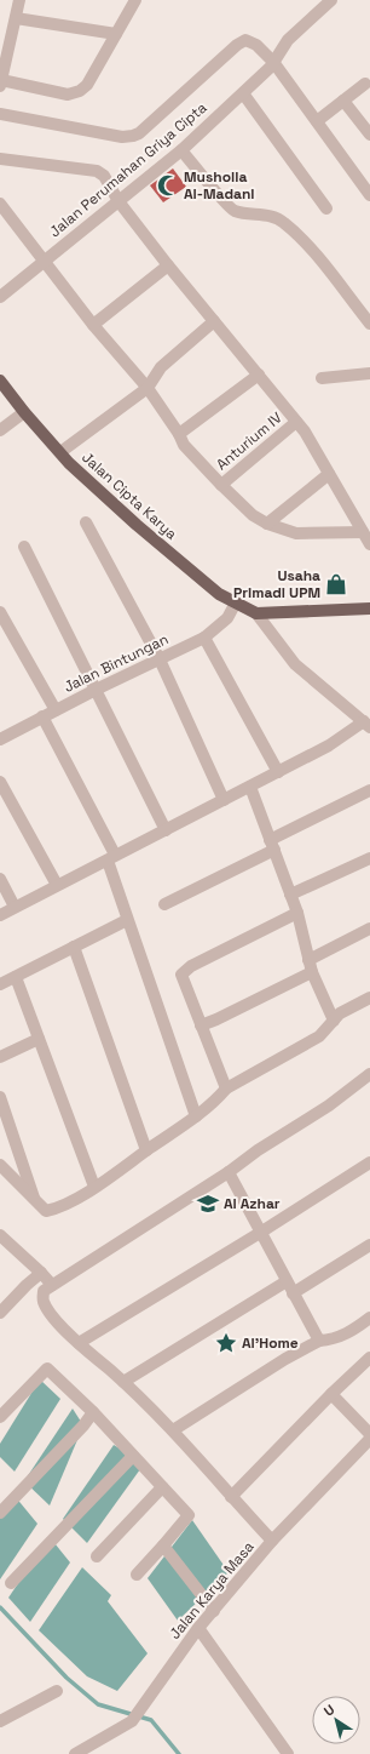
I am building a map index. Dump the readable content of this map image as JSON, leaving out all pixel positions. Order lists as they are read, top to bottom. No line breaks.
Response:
{"streets":{"main road":["Jalan Cipta Karya"],"street":["Jalan Perumahan Griya Cipta","Anturium IV","Jalan Bintungan","Jalan Karya Masa"]},"crossings":[["Jalan Cipta Karya","Jalan Bintungan"]],"places":{"mosque":["Musholla Al-Madani"],"shop":["Usaha Primadi UPM"],"school or university":["Al Azhar"],"place":["Ai'Home"]},"north":"top left"}
